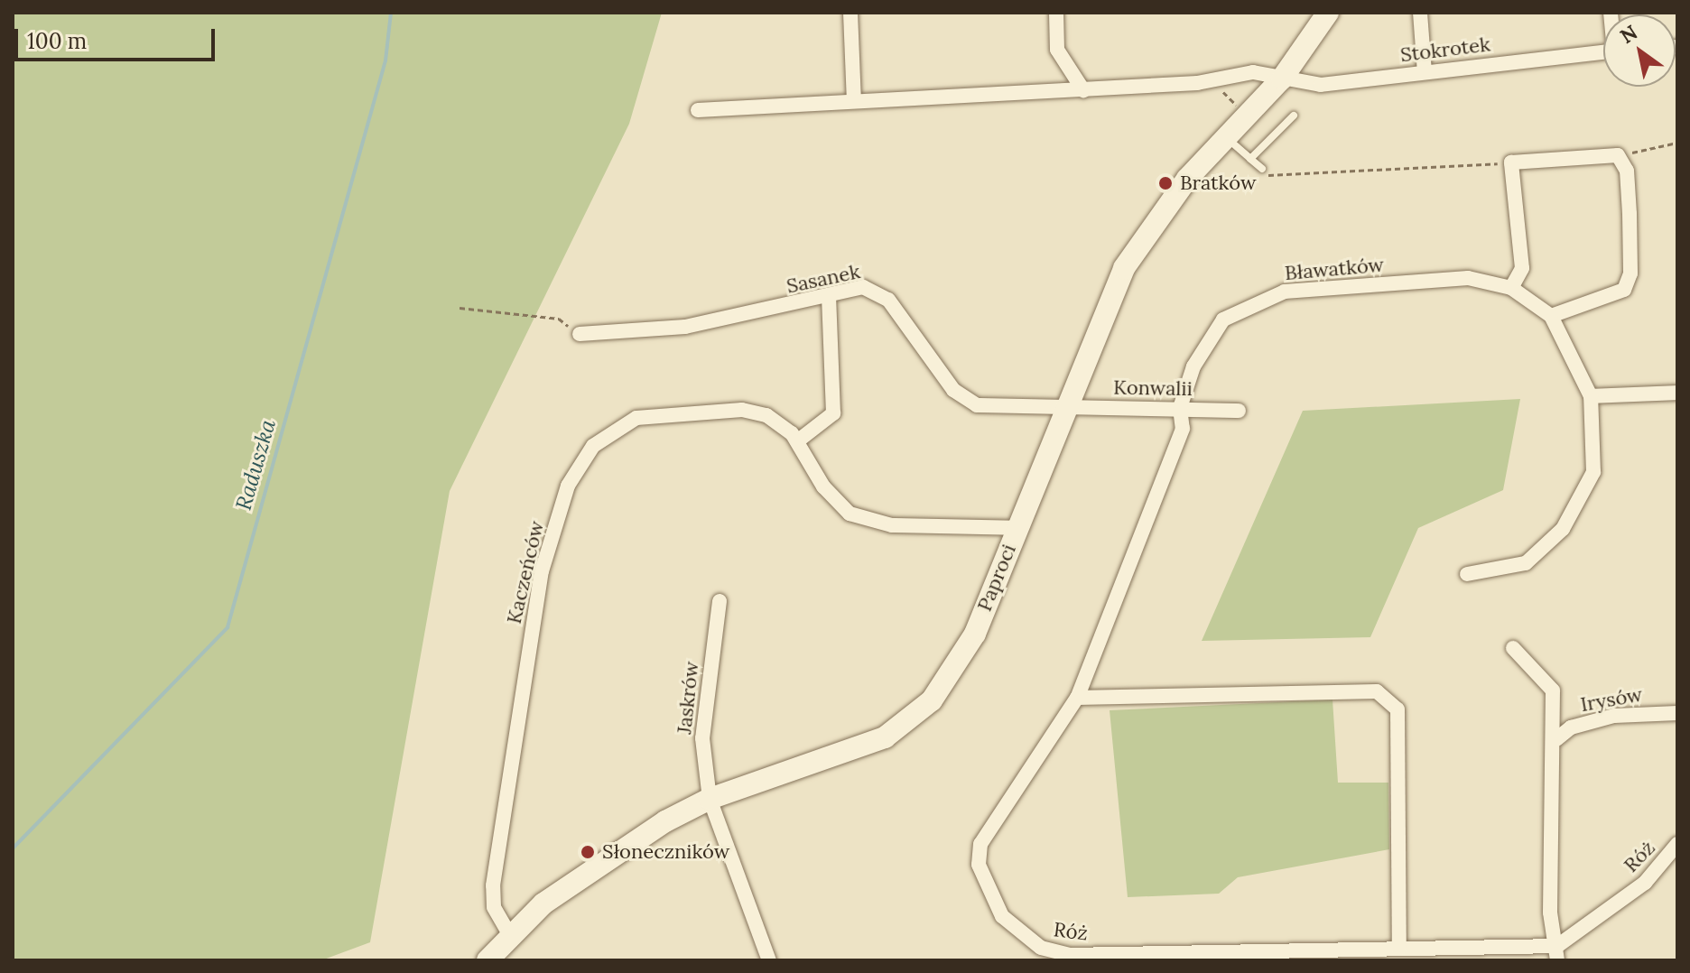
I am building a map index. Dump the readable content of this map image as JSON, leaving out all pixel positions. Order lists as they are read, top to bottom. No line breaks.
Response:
{"streets":{"street":["Stokrotek","Bławatków","Sasanek","Konwalii","Kaczeńców","Paproci","Jaskrów","Irysów","Róż"]},"crossings":[["Stokrotek","Paproci"],["Bławatków","Konwalii"],["Bławatków","Róż"],["Sasanek","Konwalii"],["Sasanek","Paproci"],["Konwalii","Paproci"],["Konwalii","Róż"],["Kaczeńców","Paproci"],["Paproci","Jaskrów"]],"water":["Raduszka"],"places":["Bratków","Słoneczników"],"scale_bar":"100 m","north":"top left"}
